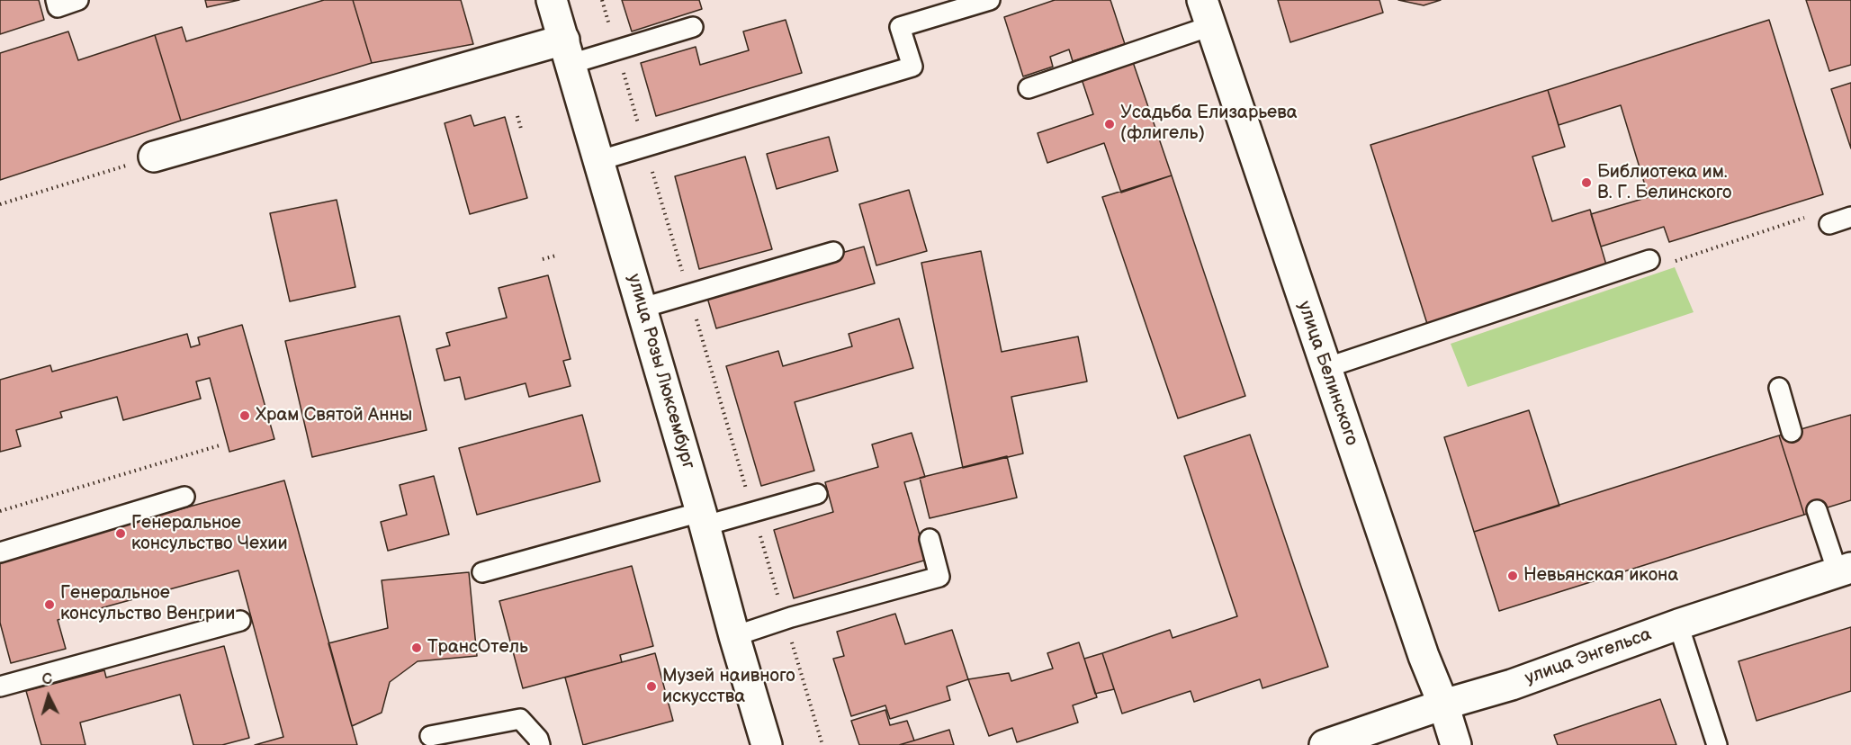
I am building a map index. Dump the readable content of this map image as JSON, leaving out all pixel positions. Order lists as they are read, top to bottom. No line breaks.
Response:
{"streets":{"main road":["улица Розы Люксембург","улица Белинского","улица Энгельса"]},"crossings":[["улица Белинского","улица Энгельса"]],"places":["Усадьба Елизарьева (флигель)","Библиотека им. В. Г. Белинского","Храм Святой Анны","Генеральное консульство Чехии","Невьянская икона","Генеральное консульство Венгрии","ТрансОтель","Музей наивного искусства"],"north":"top"}
